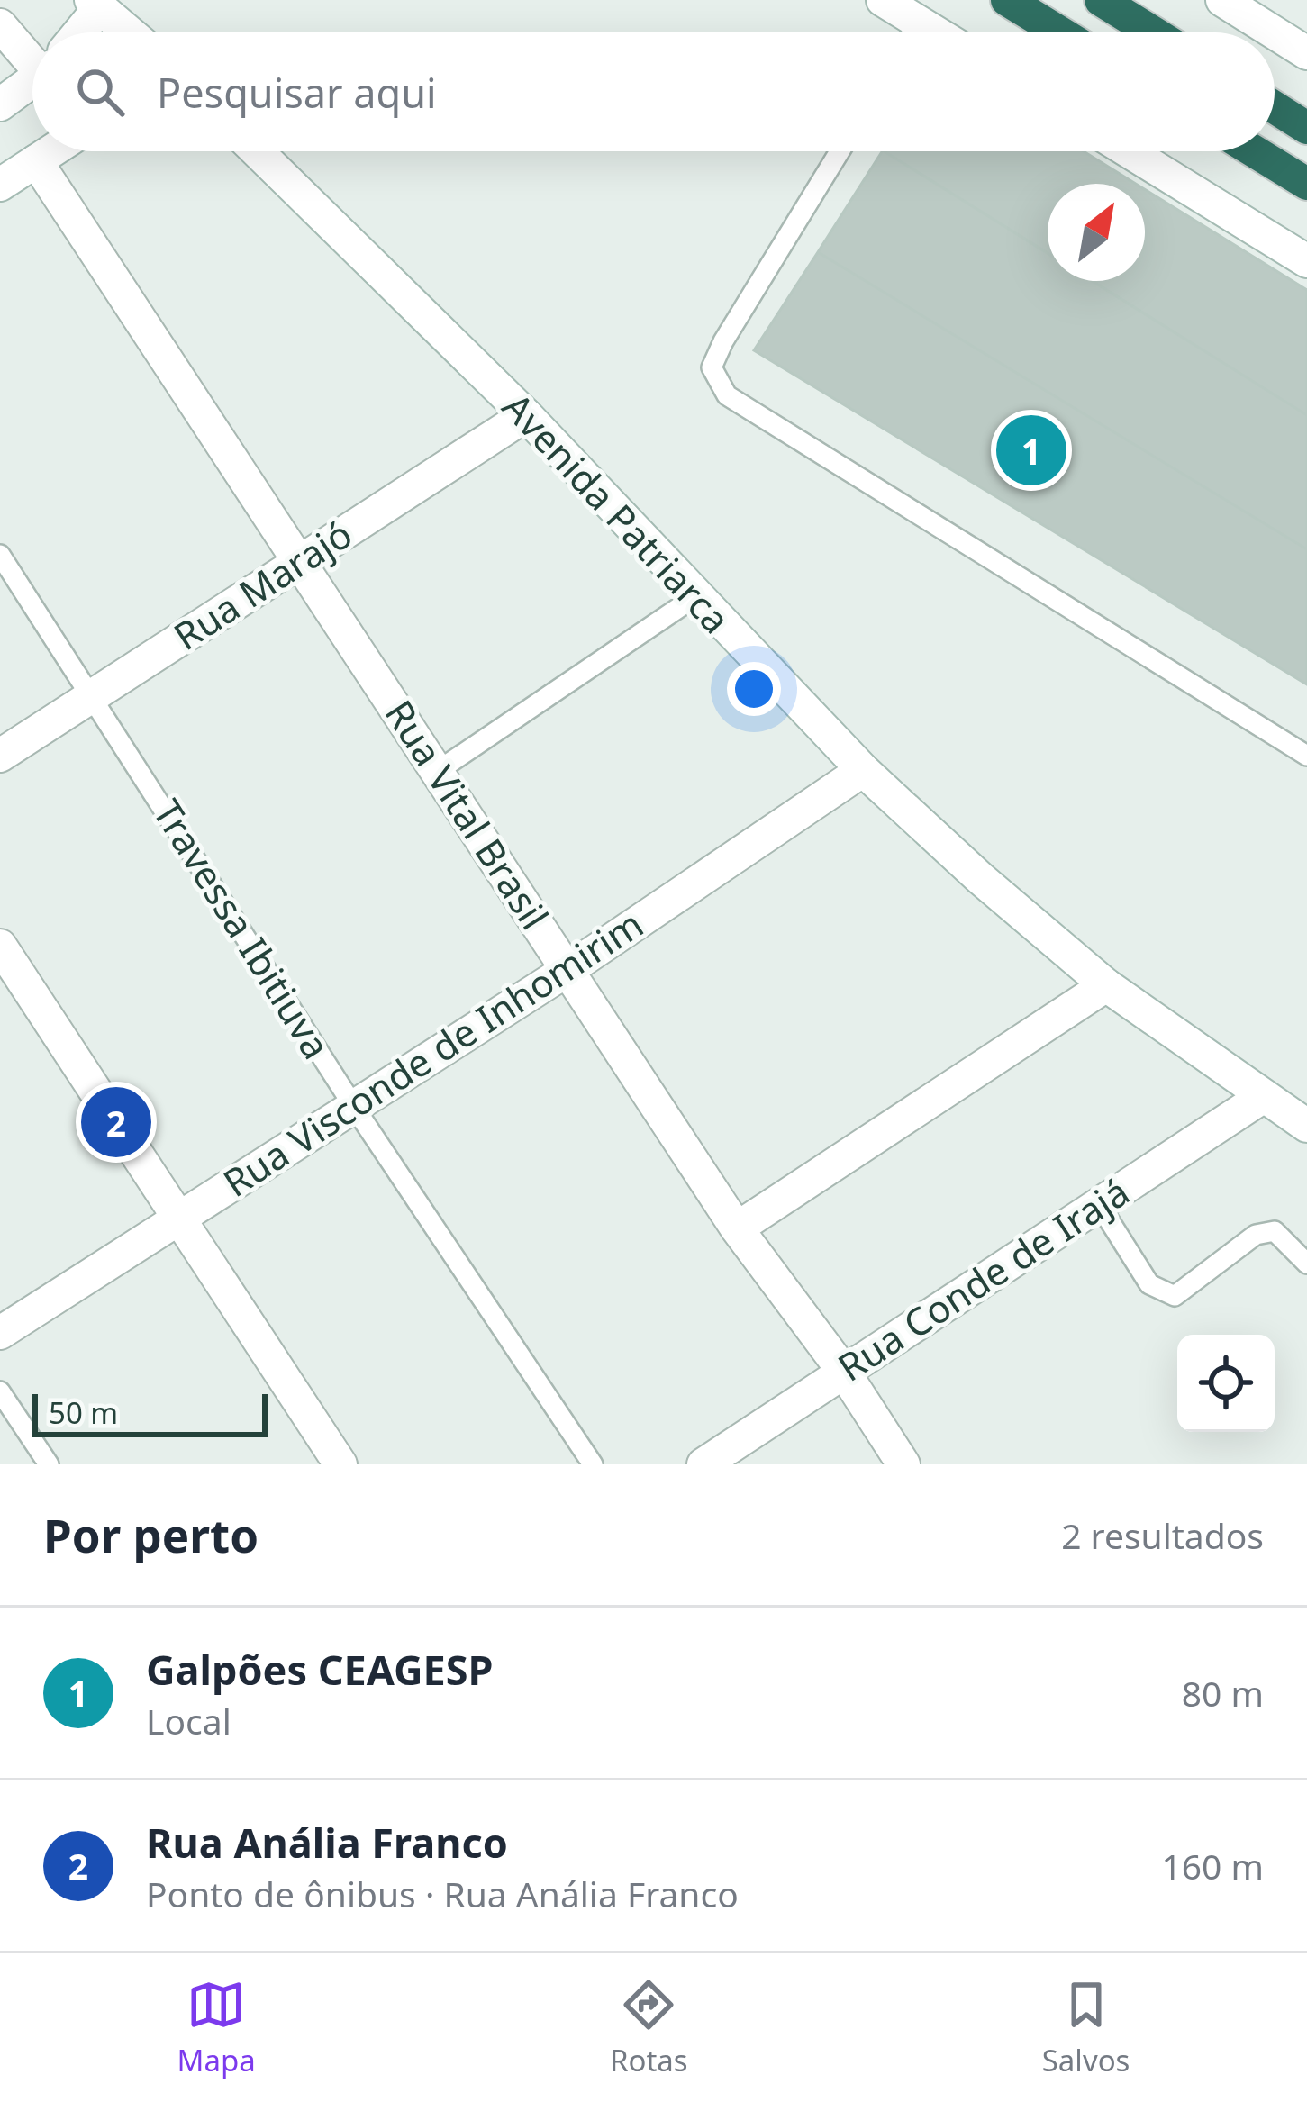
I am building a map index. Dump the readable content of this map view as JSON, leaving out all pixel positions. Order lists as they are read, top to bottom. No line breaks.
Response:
{"streets":{"street":["Avenida Patriarca","Rua Marajó","Rua Vital Brasil","Rua Visconde de Inhomirim","Rua Conde de Irajá"],"lane":["Travessa Ibitiuva"]},"crossings":[["Avenida Patriarca","Rua Marajó"],["Avenida Patriarca","Rua Visconde de Inhomirim"],["Avenida Patriarca","Rua Conde de Irajá"],["Rua Marajó","Rua Vital Brasil"],["Rua Marajó","Travessa Ibitiuva"],["Rua Vital Brasil","Rua Visconde de Inhomirim"],["Rua Vital Brasil","Rua Conde de Irajá"],["Travessa Ibitiuva","Rua Visconde de Inhomirim"]],"scale_bar":"50 m","north":"top right","page":{"search":"Pesquisar aqui","pins":["1","2"],"scale":"50 m","heading":["Por perto","2 resultados"],"list":[{"mark":"1","name":"Galpões CEAGESP","note":"Local","value":"80 m"},{"mark":"2","name":"Rua Anália Franco","note":"Ponto de ônibus · Rua Anália Franco","value":"160 m"}],"nav":["Mapa","Rotas","Salvos"]}}
